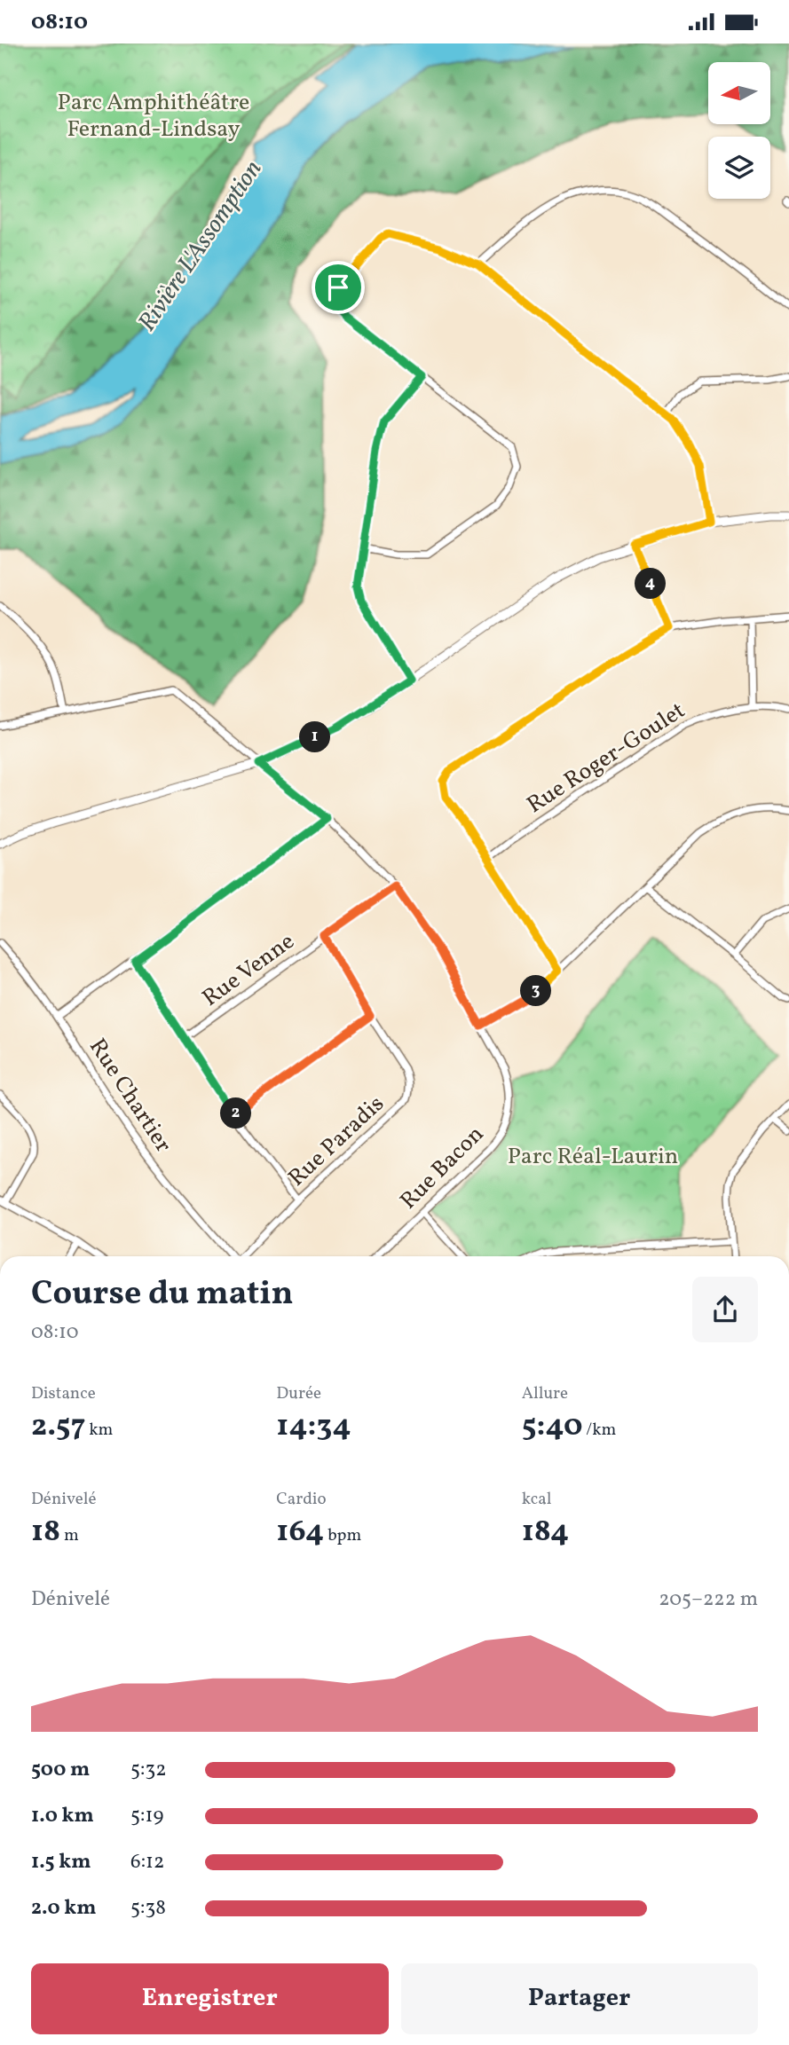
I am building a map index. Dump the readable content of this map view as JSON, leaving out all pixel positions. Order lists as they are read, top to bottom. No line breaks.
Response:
{"streets":{"street":["Rue Roger-Goulet","Rue Venne","Rue Chartier","Rue Paradis","Rue Bacon"]},"crossings":[["Rue Venne","Rue Paradis"],["Rue Venne","Rue Bacon"]],"water":["Rivière L'Assomption"],"parks":["Parc Amphithéâtre Fernand-Lindsay","Parc Réal-Laurin"],"north":"left","page":{"status":"08:10","pins":["4","1","3","2"],"heading":["Course du matin","08:10"],"stats":[["Distance","2.57 km"],["Durée","14:34"],["Allure","5:40 /km"],["Dénivelé","18 m"],["Cardio","164 bpm"],["kcal","184"]],"chart":["Dénivelé","205–222 m"],"list":[{"name":"500 m","note":"5:32"},{"name":"1.0 km","note":"5:19"},{"name":"1.5 km","note":"6:12"},{"name":"2.0 km","note":"5:38"}],"buttons":["Enregistrer","Partager"]}}
